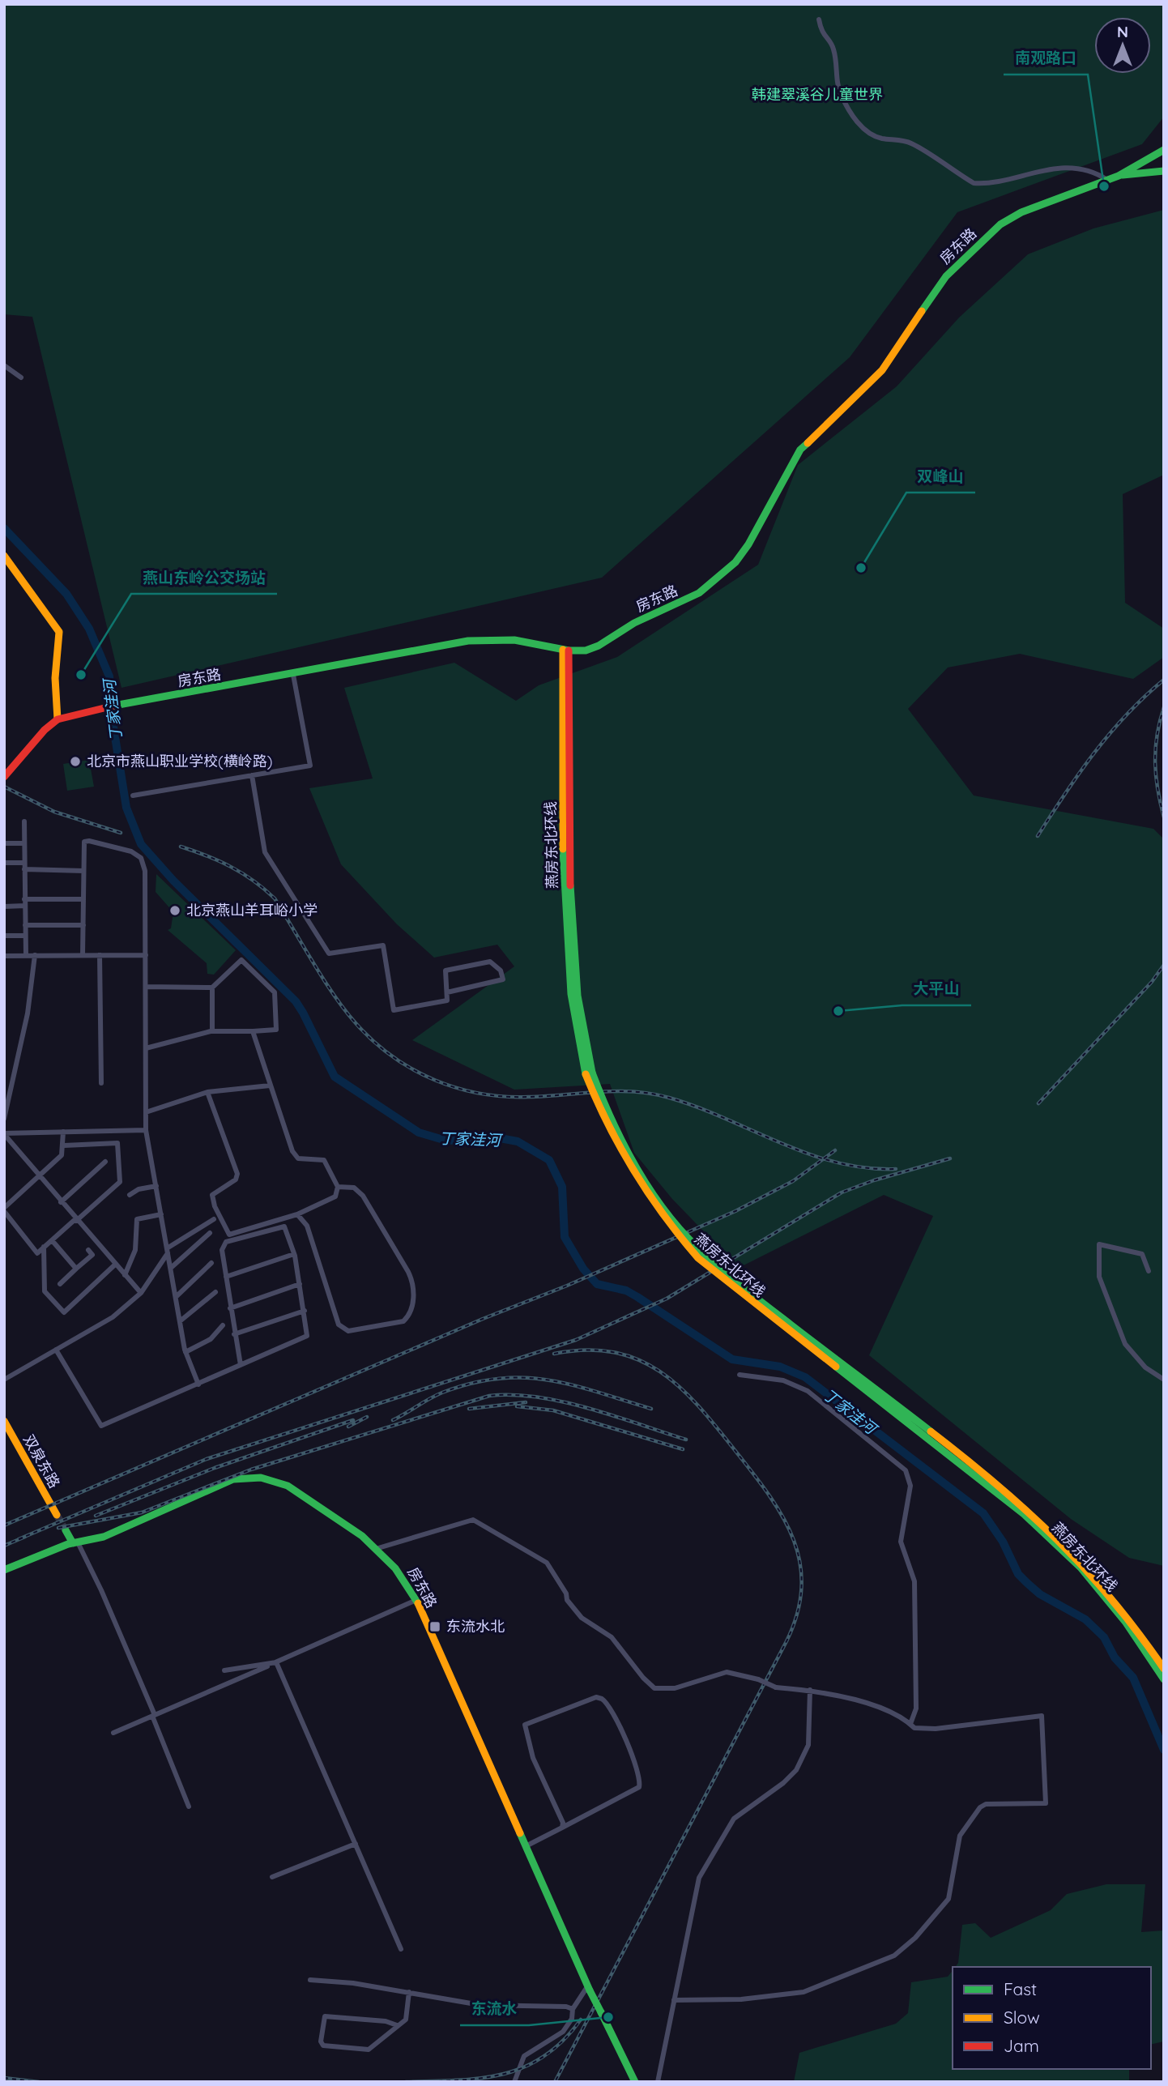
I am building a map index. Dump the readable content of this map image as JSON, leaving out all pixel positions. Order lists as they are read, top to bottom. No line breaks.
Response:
{"streets":{"main road":["房东路","燕房东北环线","双泉东路"]},"crossings":[["房东路","燕房东北环线"]],"water":["丁家洼河"],"parks":["韩建翠溪谷儿童世界"],"places":{"other":["南观路口","双峰山","燕山东岭公交场站","北京市燕山职业学校(横岭路)","北京燕山羊耳峪小学","大平山","东流水"],"transit":["东流水北"]},"legend":["Fast","Slow","Jam"],"north":"top"}
